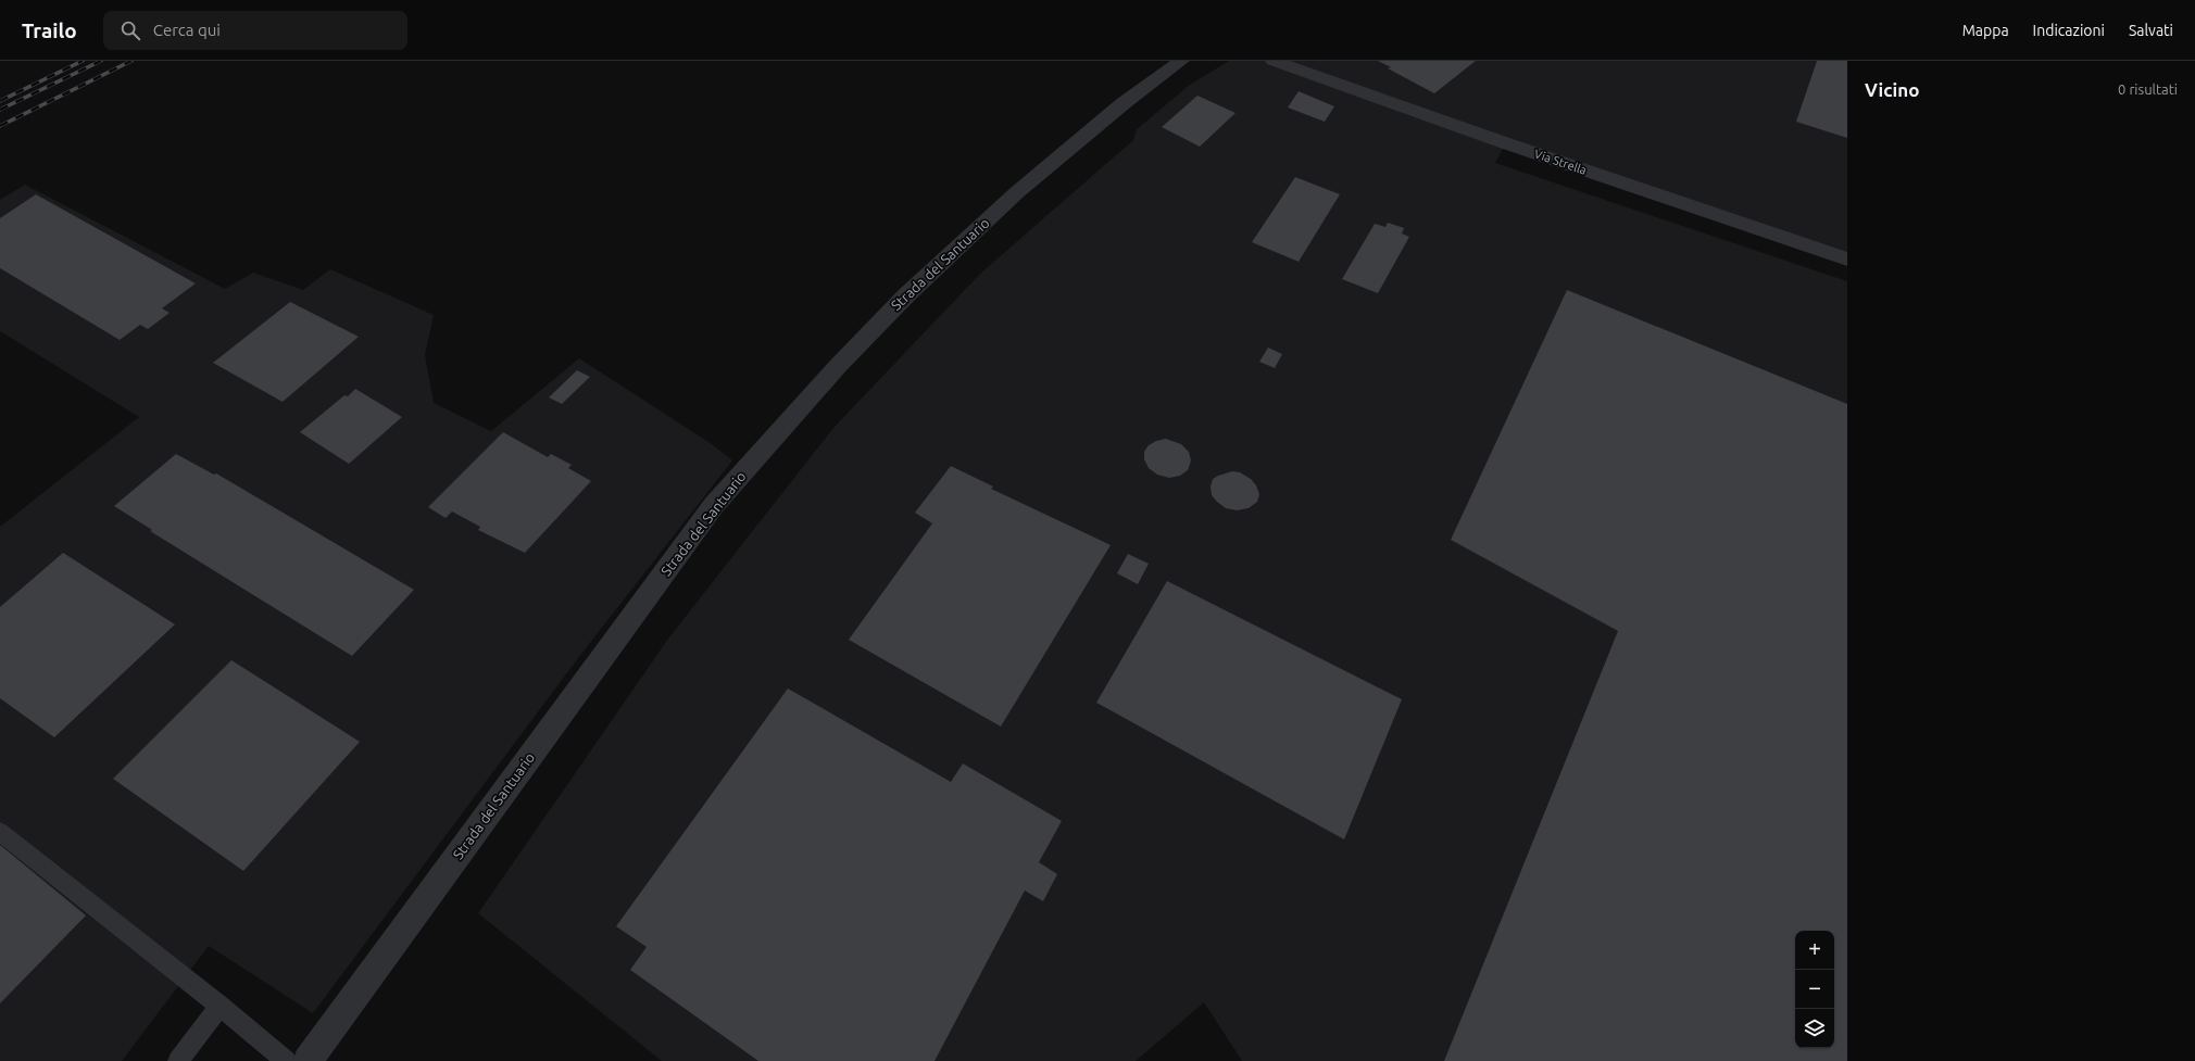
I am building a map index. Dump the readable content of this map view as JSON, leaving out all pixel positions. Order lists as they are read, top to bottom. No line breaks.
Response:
{"streets":{"street":["Via Strella","Strada del Santuario"]},"page":{"header":"Trailo","search":"Cerca qui","nav":["Mappa","Indicazioni","Salvati"],"heading":["Vicino","0 risultati"],"map_buttons":["+","−"]}}
